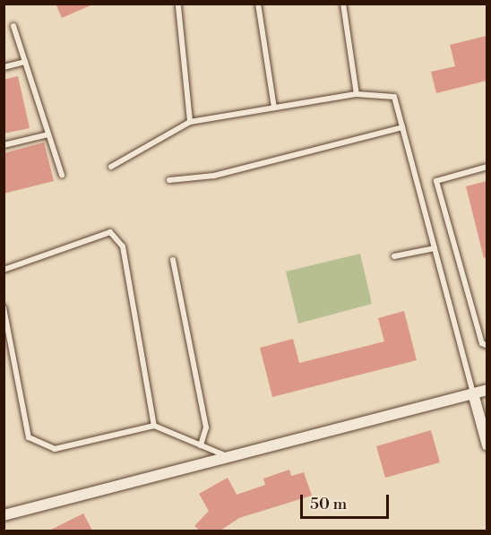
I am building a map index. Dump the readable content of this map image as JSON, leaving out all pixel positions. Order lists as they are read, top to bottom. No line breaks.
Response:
{"scale_bar":"50 m"}
